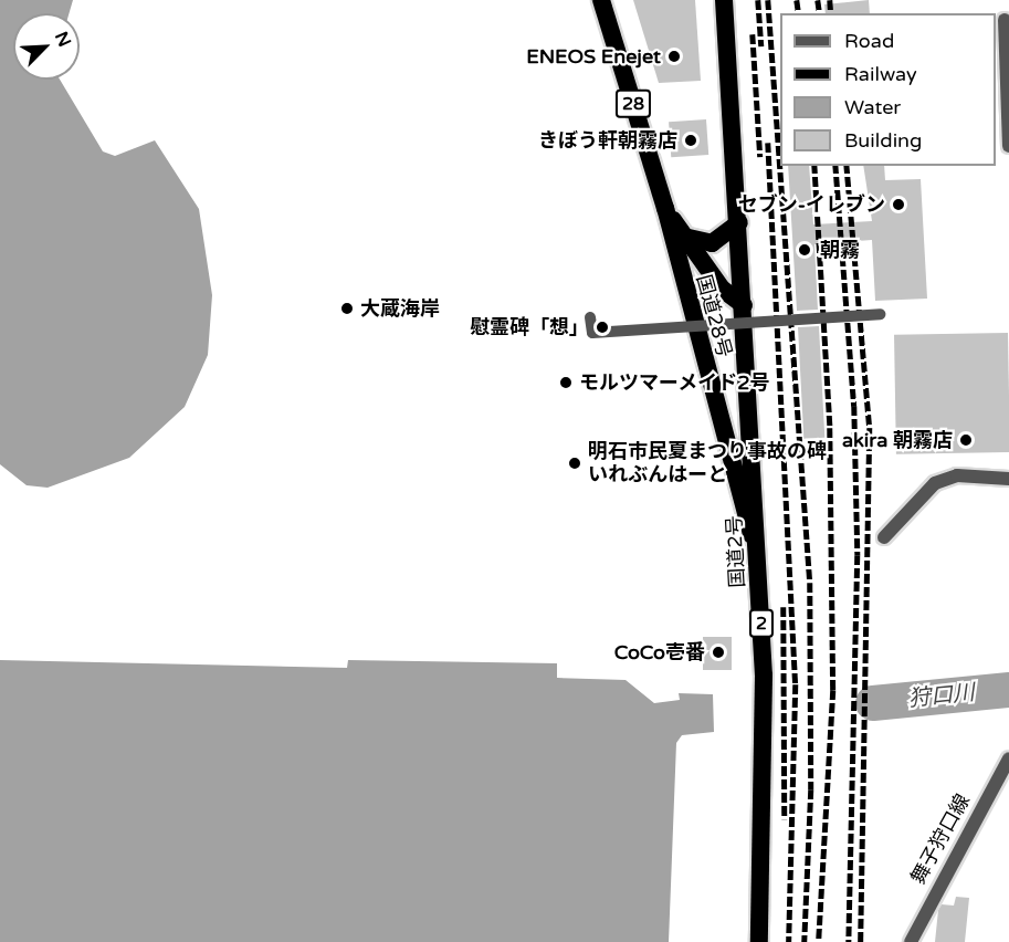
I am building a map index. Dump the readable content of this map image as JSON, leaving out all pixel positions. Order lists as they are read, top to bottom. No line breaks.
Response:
{"streets":{"highway":["28","国道28号","国道2号","2"],"street":["舞子狩口線"]},"crossings":[["国道28号","国道2号"]],"water":["狩口川"],"places":["ENEOS Enejet","きぼう軒朝霧店","セブン-イレブン","朝霧","大蔵海岸","慰霊碑「想」","モルツマーメイド2号","akira 朝霧店","明石市民夏まつり事故の碑 いれぶんはーと","CoCo壱番"],"legend":["Road","Railway","Water","Building"],"north":"top right"}
